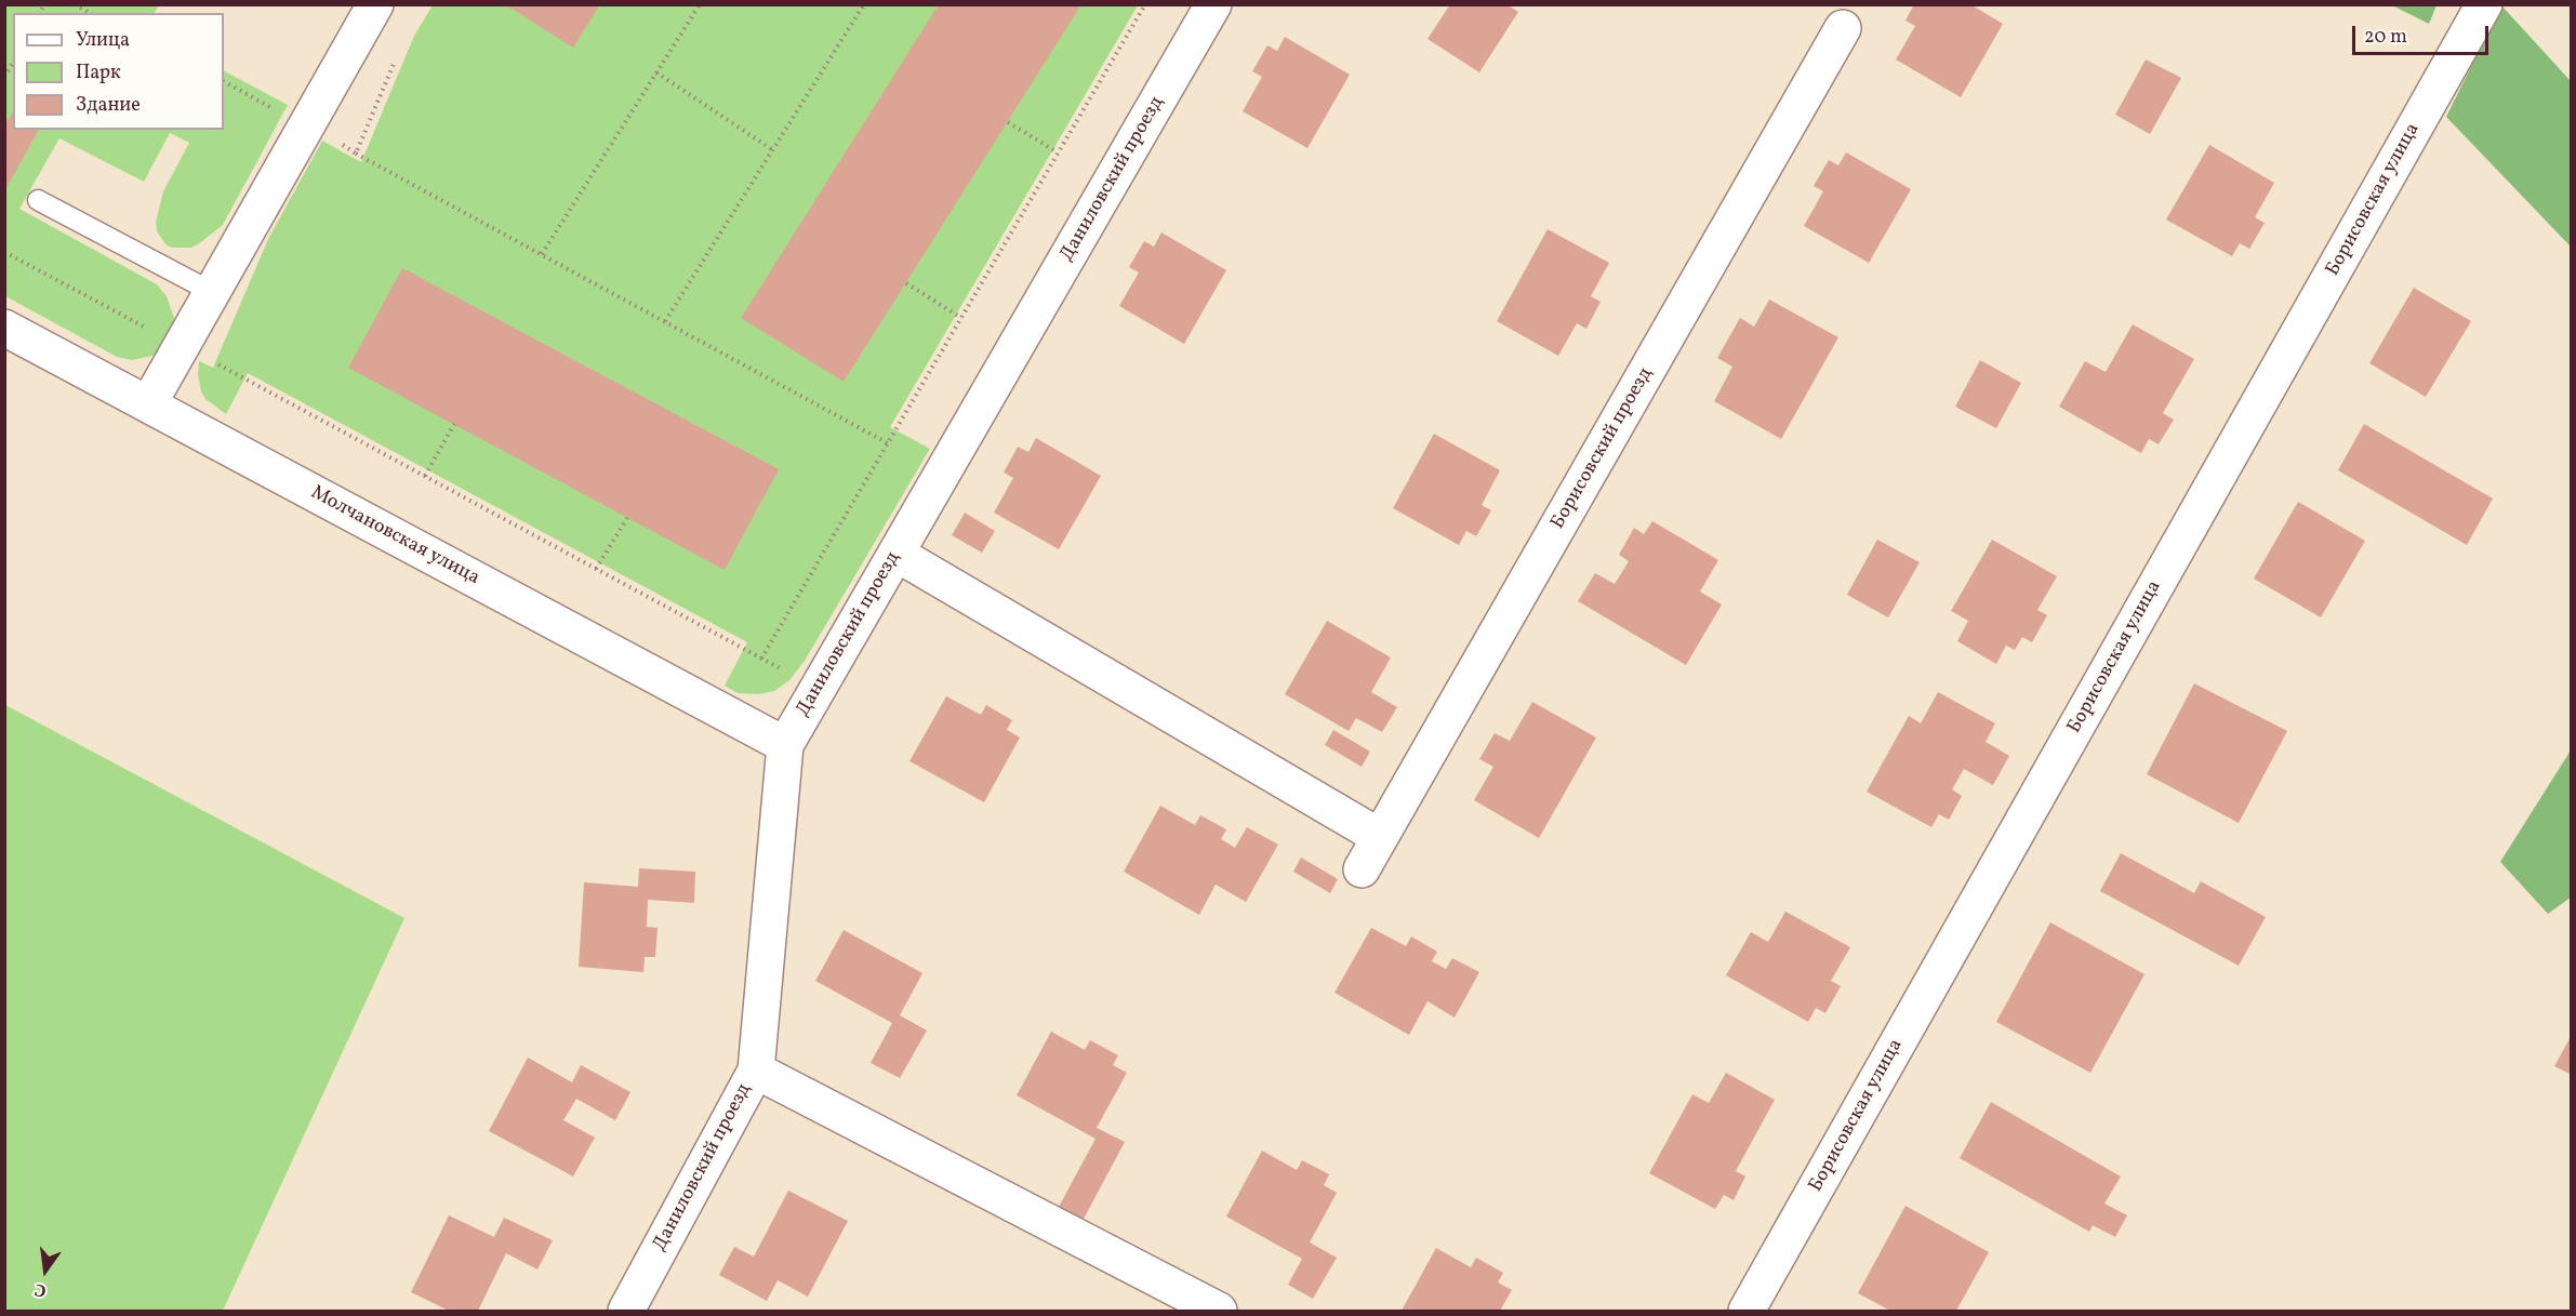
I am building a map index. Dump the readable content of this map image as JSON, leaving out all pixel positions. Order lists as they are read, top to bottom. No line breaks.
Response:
{"streets":{"street":["Даниловский проезд","Борисовская улица","Борисовский проезд","Молчановская улица"]},"crossings":[["Даниловский проезд","Молчановская улица"]],"legend":["Улица","Парк","Здание"],"scale_bar":"20 m","north":"bottom"}
